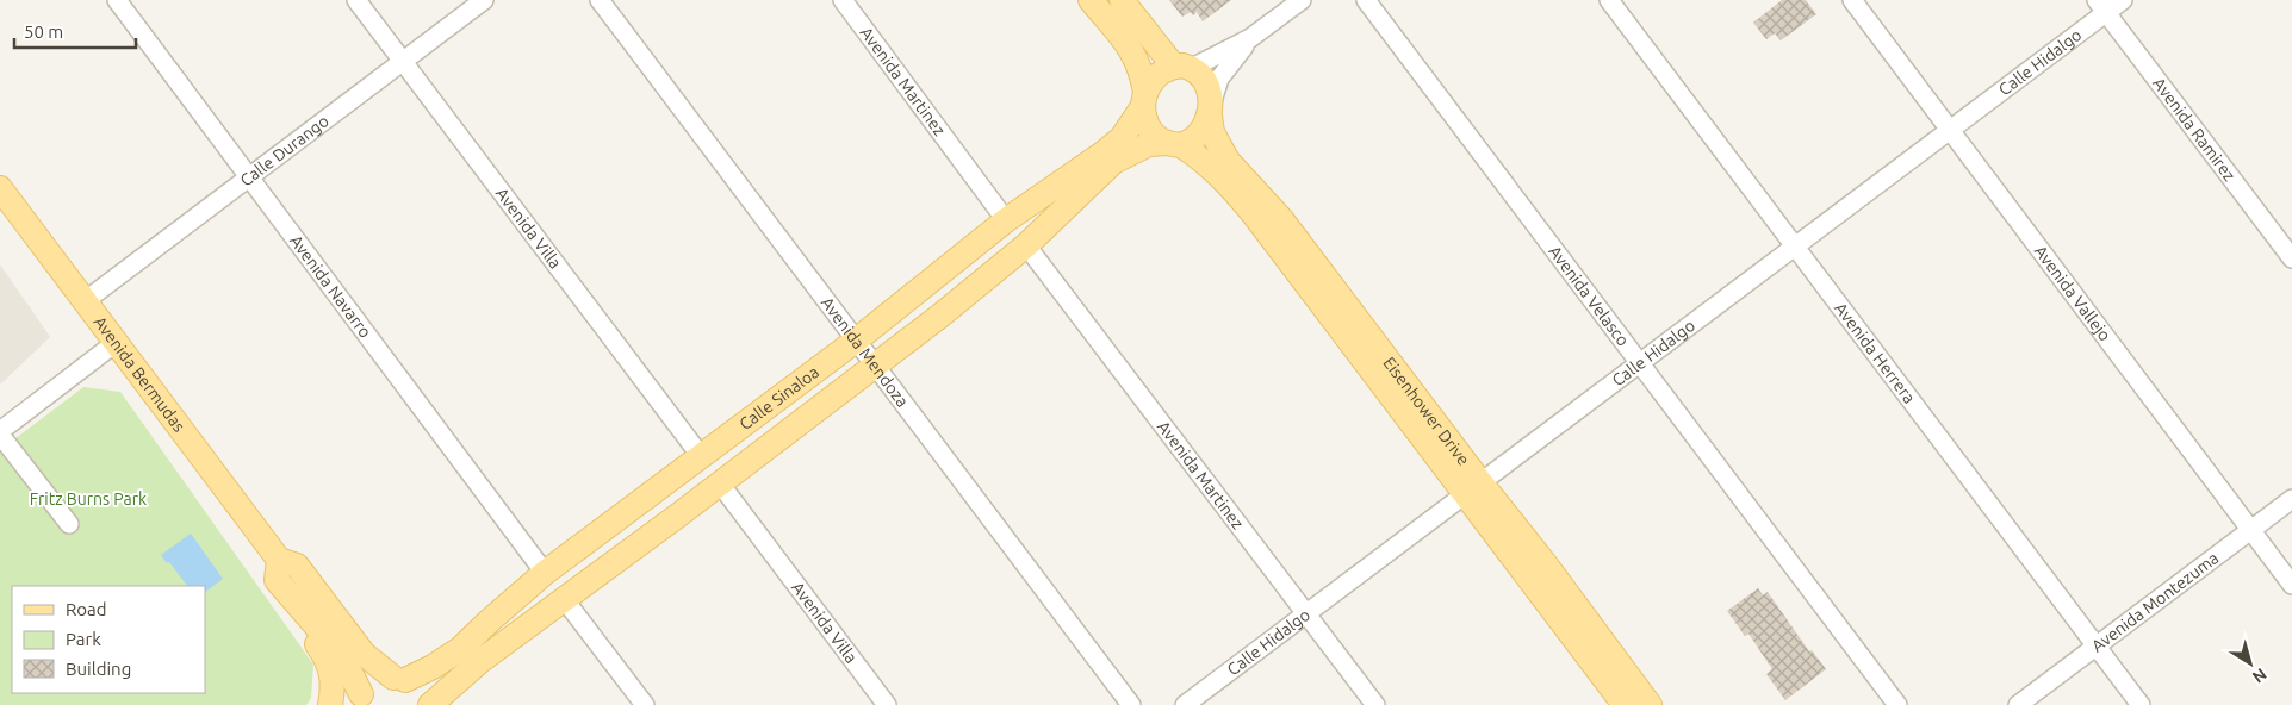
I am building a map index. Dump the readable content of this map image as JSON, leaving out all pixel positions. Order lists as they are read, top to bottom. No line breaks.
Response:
{"streets":{"main road":["Avenida Bermudas","Calle Sinaloa","Eisenhower Drive"],"street":["Calle Hidalgo","Avenida Martinez","Avenida Ramirez","Calle Durango","Avenida Villa","Avenida Navarro","Avenida Vallejo","Avenida Velasco","Avenida Mendoza","Avenida Herrera","Avenida Montezuma"]},"crossings":[["Calle Hidalgo","Avenida Martinez"],["Calle Hidalgo","Avenida Ramirez"],["Calle Hidalgo","Avenida Vallejo"],["Calle Hidalgo","Avenida Velasco"],["Calle Hidalgo","Avenida Herrera"],["Calle Hidalgo","Eisenhower Drive"],["Avenida Martinez","Calle Sinaloa"],["Calle Durango","Avenida Villa"],["Calle Durango","Avenida Navarro"],["Calle Durango","Avenida Bermudas"],["Avenida Villa","Calle Sinaloa"],["Avenida Navarro","Calle Sinaloa"],["Avenida Vallejo","Avenida Montezuma"],["Avenida Mendoza","Calle Sinaloa"],["Avenida Herrera","Avenida Montezuma"],["Avenida Bermudas","Calle Sinaloa"],["Calle Sinaloa","Eisenhower Drive"]],"parks":["Fritz Burns Park"],"legend":["Road","Park","Building"],"scale_bar":"50 m","north":"bottom right"}
